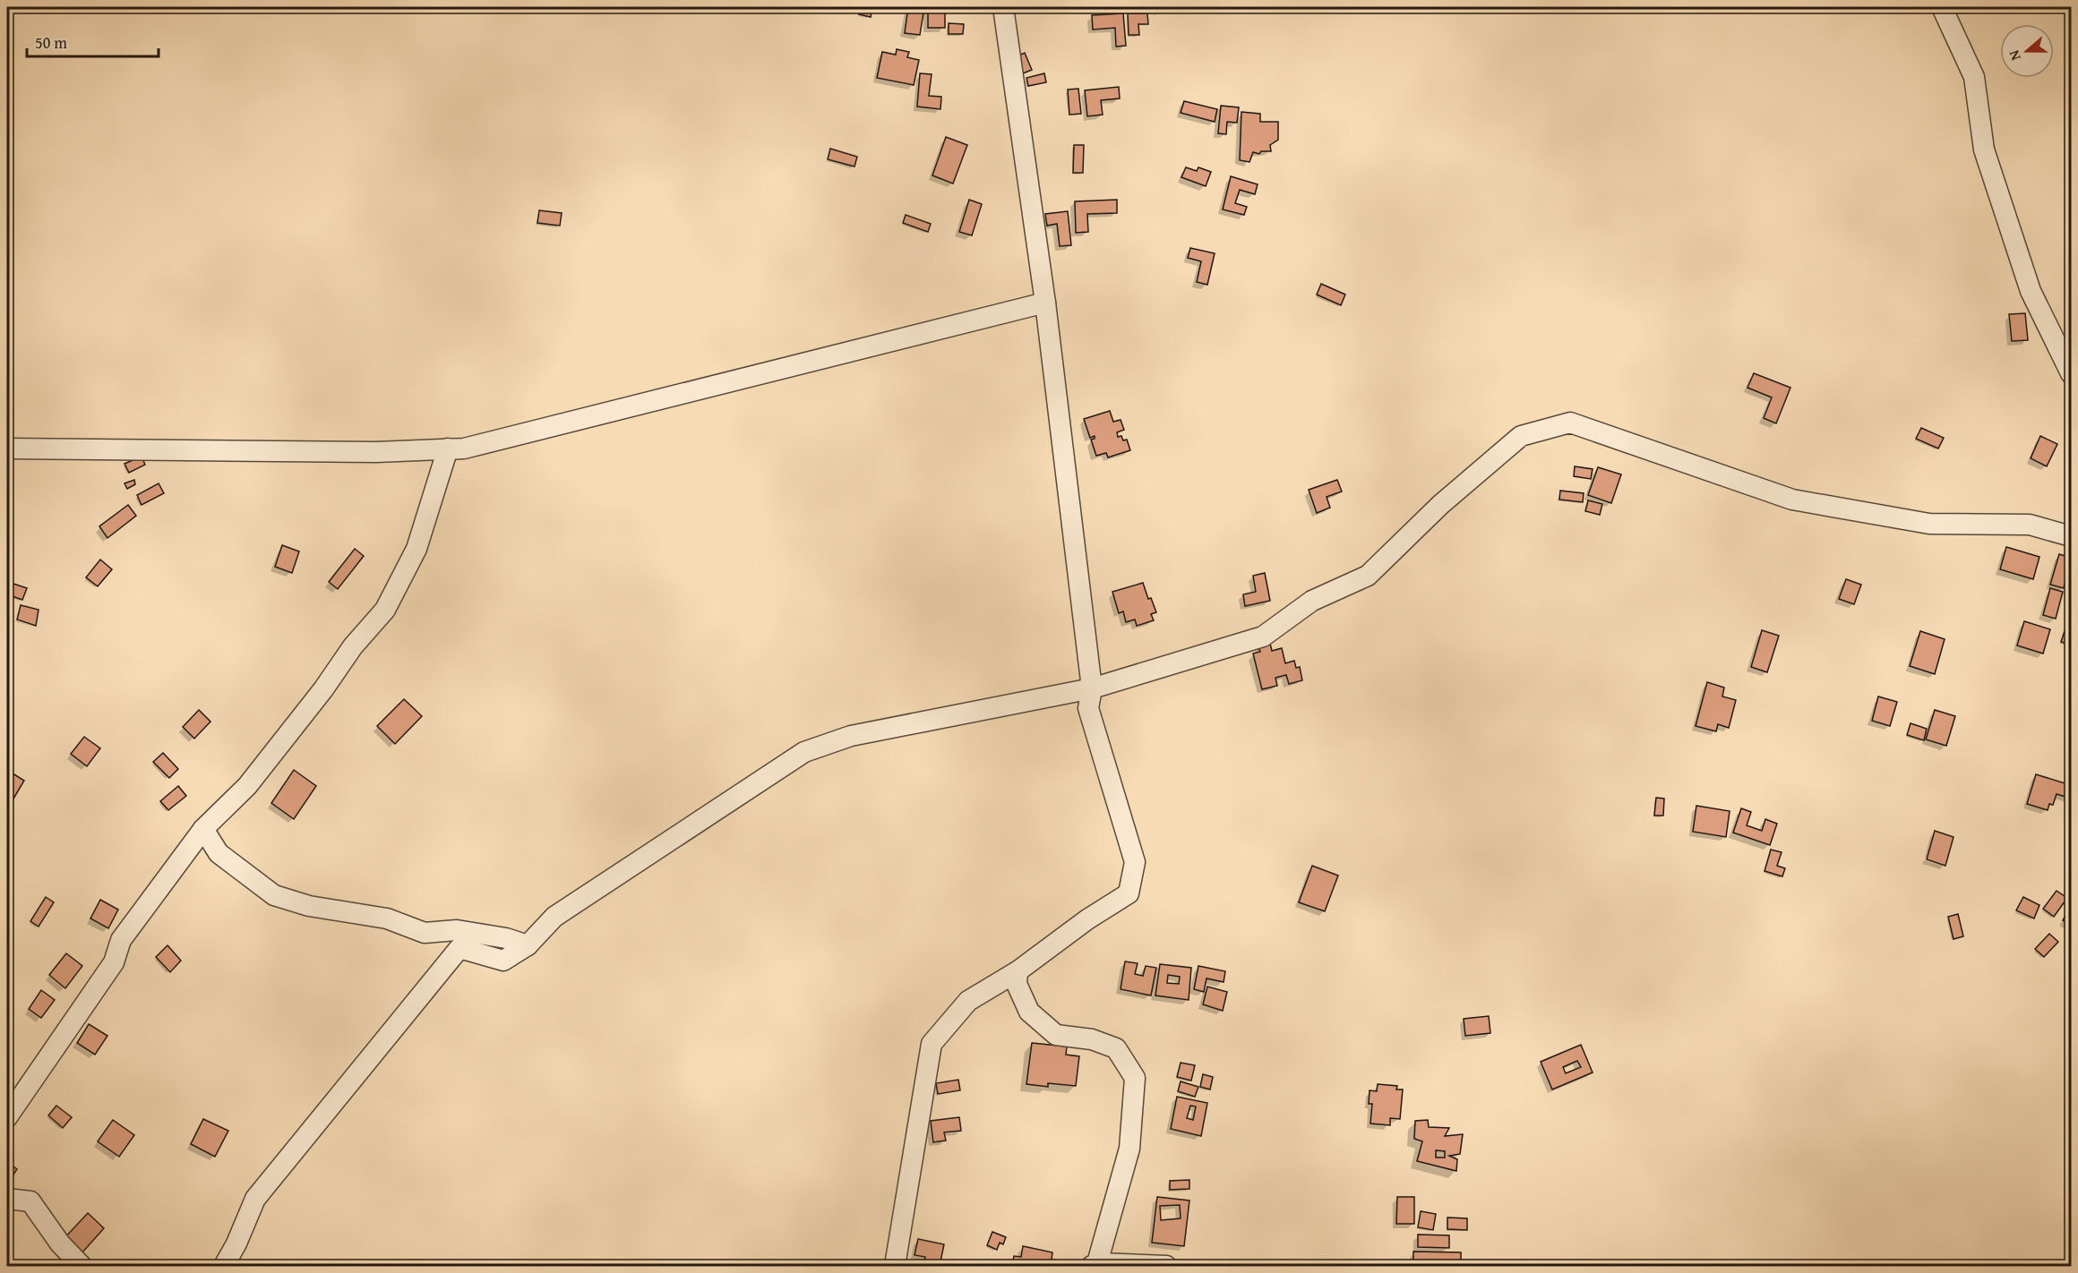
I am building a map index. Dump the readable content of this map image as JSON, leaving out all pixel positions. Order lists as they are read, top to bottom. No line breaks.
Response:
{"scale_bar":"50 m","north":"left"}
